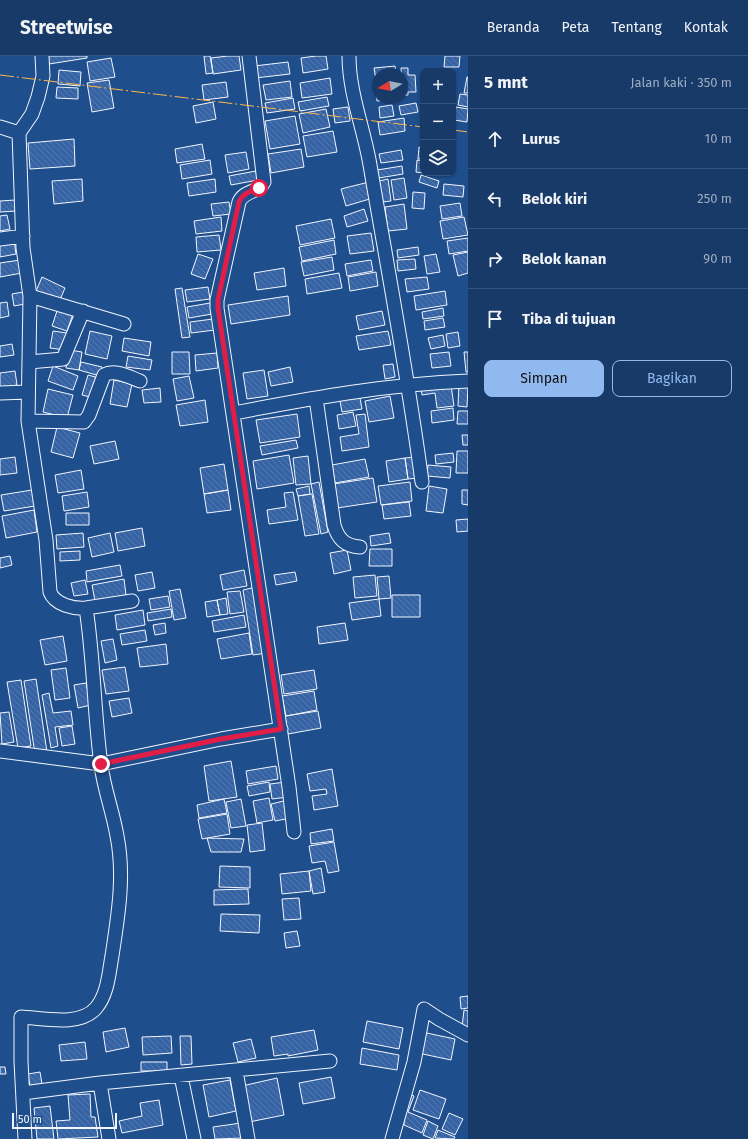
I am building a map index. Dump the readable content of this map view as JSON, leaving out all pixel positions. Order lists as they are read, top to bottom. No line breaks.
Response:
{"scale_bar":"50 m","north":"left","page":{"header":"Streetwise","nav":["Beranda","Peta","Tentang","Kontak"],"heading":["5 mnt","Jalan kaki · 350 m"],"map_buttons":["+","−"],"list":[["Lurus","10 m"],["Belok kiri","250 m"],["Belok kanan","90 m"],"Tiba di tujuan"],"buttons":["Simpan","Bagikan"],"scale":"50 m"}}
